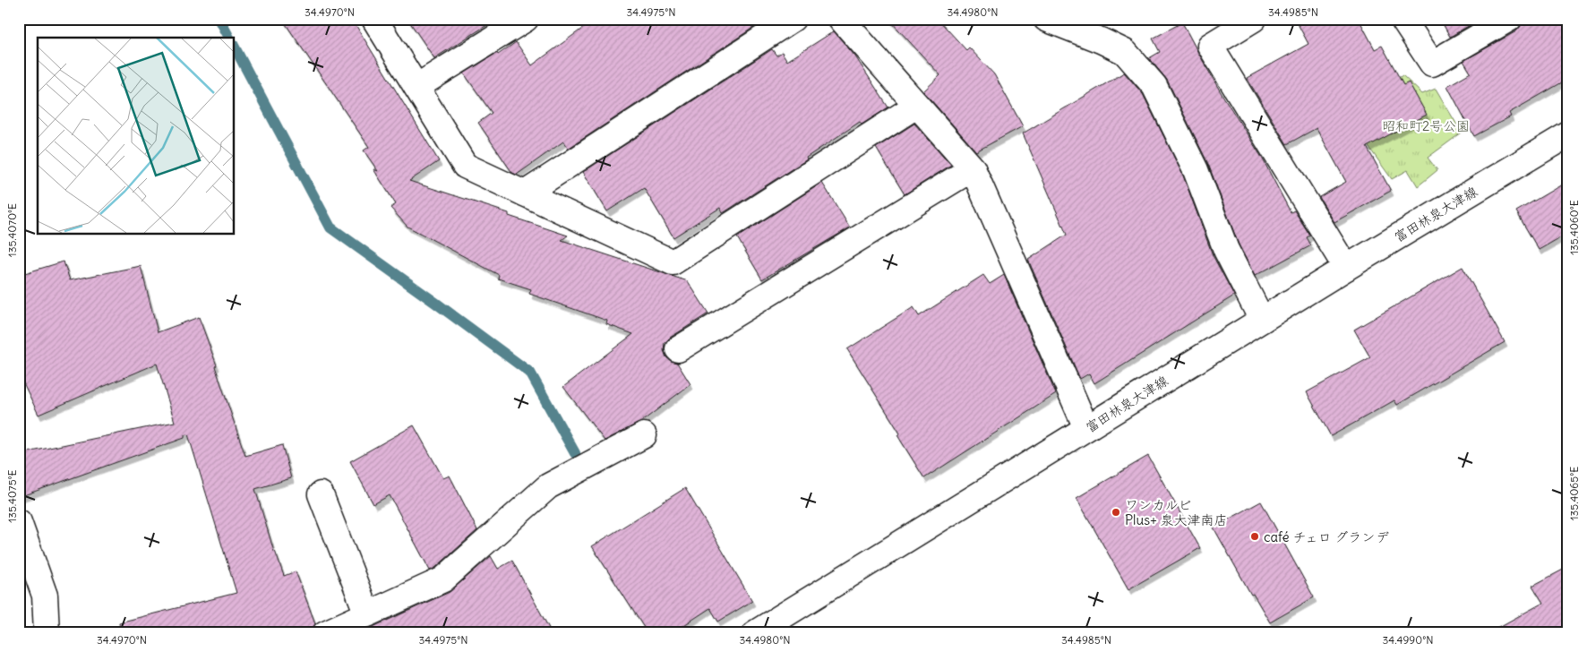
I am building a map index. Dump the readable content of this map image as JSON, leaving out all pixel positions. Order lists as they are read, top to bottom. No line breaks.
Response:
{"streets":{"street":["富田林泉大津線"]},"parks":["昭和町2号公園"],"places":["ワンカルビ Plus+ 泉大津南店","café チェロ グランデ"],"coordinates":["34.4970°N","34.4975°N","34.4980°N","34.4985°N","135.4060°E","135.4070°E","135.4065°E","135.4075°E","34.4990°N"]}
